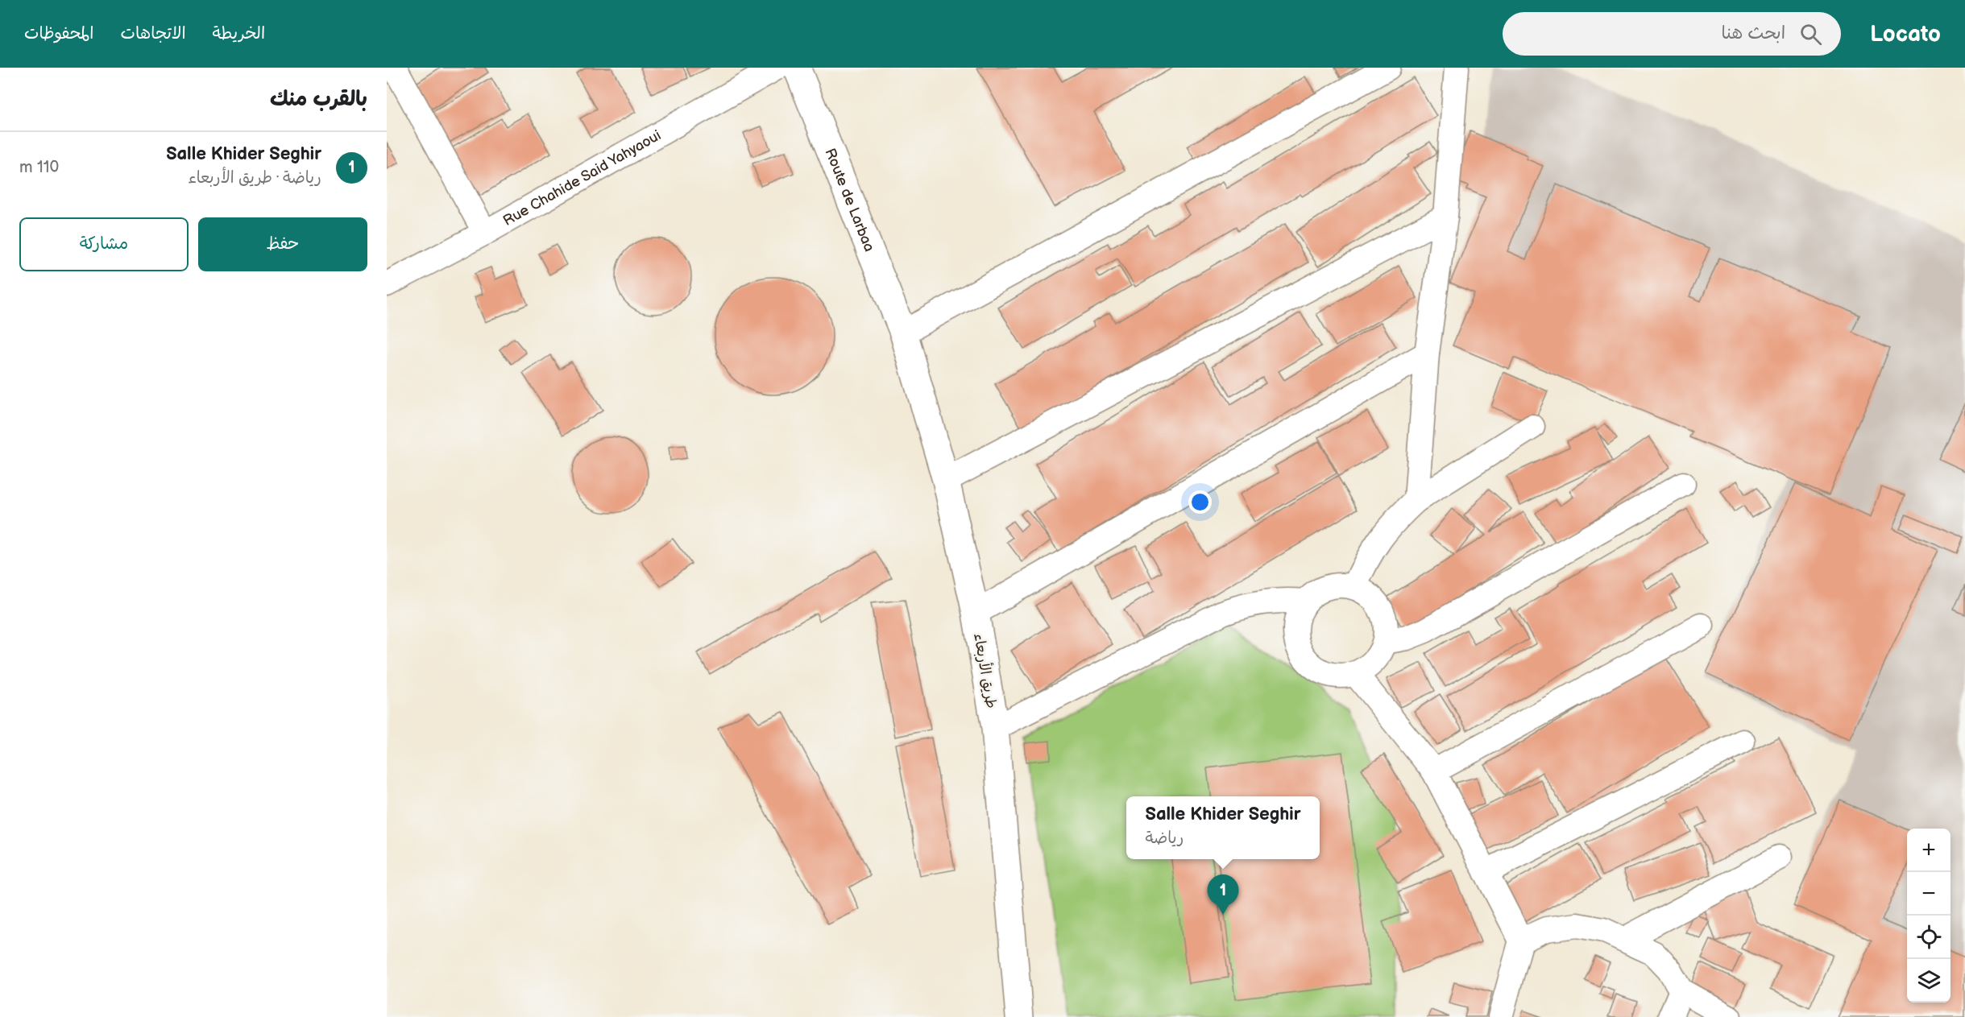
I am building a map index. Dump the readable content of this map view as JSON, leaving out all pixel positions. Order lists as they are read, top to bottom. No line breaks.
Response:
{"streets":{"main road":["Route de Larbaa","طريق الأربعاء"],"street":["Rue Chahide Said Yahyaoui"]},"crossings":[["Route de Larbaa","طريق الأربعاء"]],"page":{"header":"Locato","search":"ابحث هنا","nav":["الخريطة","الاتجاهات","المحفوظات"],"heading":"بالقرب منك","list":[{"mark":"1","name":"Salle Khider Seghir","note":"رياضة · طريق الأربعاء","value":"110 m"}],"buttons":["حفظ","مشاركة"],"popup":["Salle Khider Seghir","رياضة"],"map_buttons":["+","−"],"pins":"1"}}
